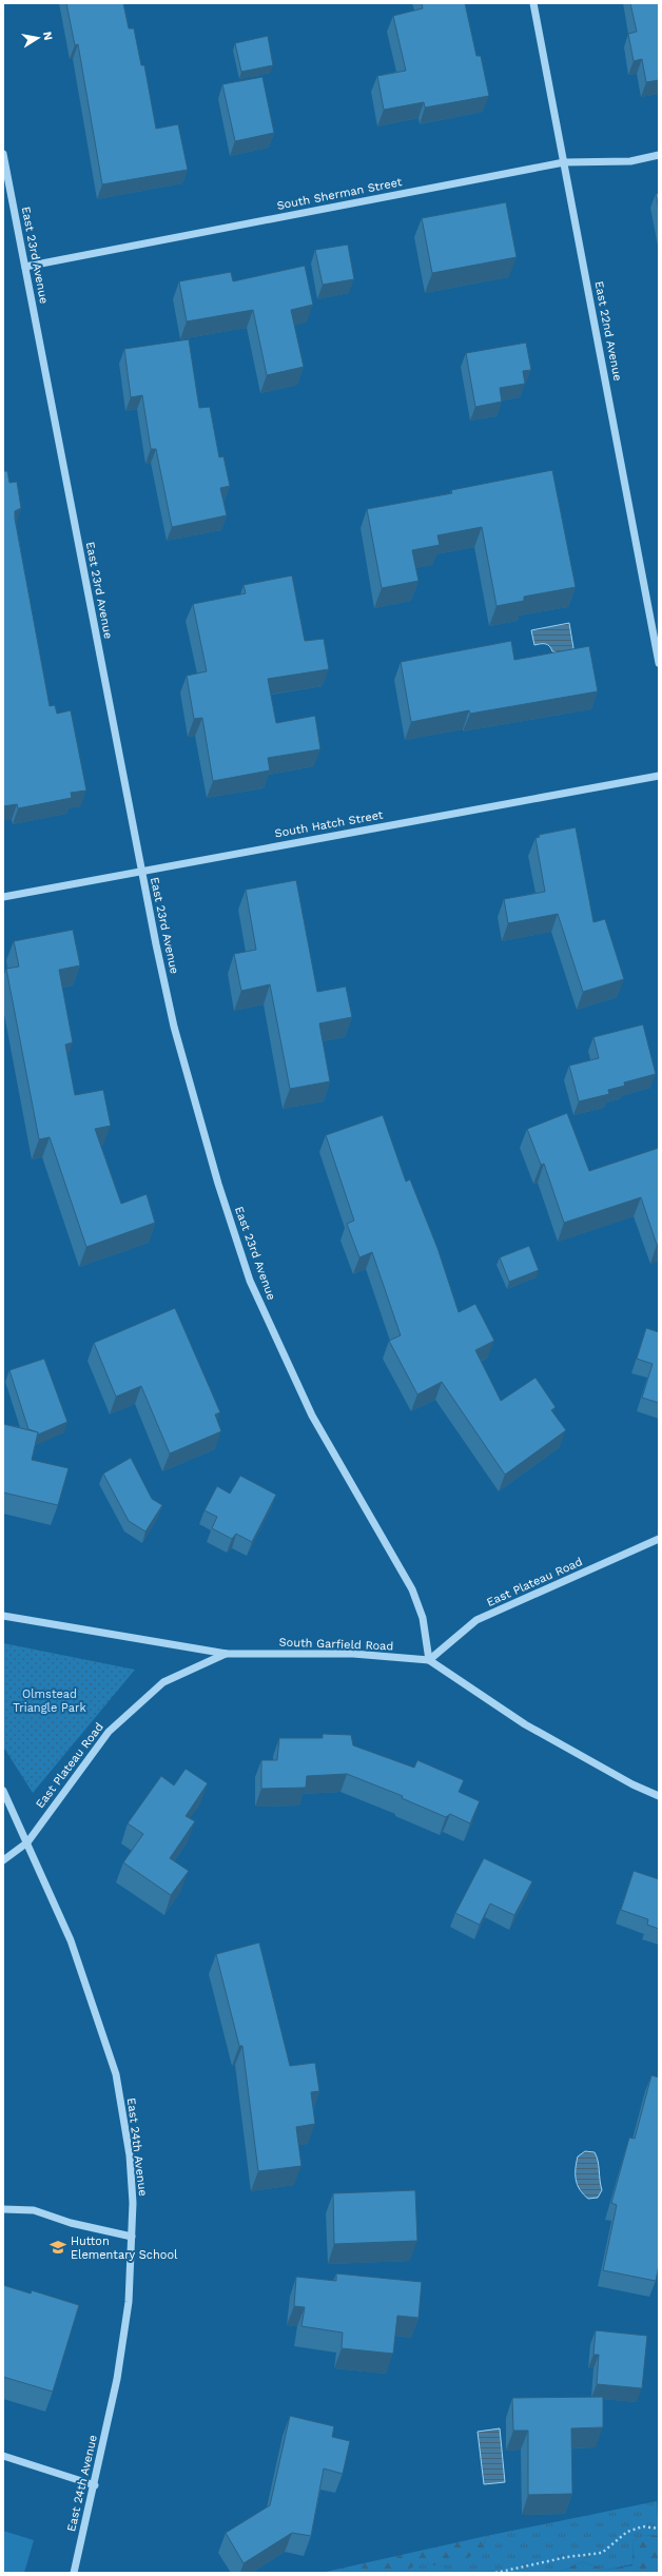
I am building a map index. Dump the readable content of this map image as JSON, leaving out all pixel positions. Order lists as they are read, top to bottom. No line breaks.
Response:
{"streets":{"street":["South Sherman Street","East 23rd Avenue","East 22nd Avenue","South Hatch Street","East Plateau Road","South Garfield Road","East 24th Avenue"]},"crossings":[["South Sherman Street","East 23rd Avenue"],["South Sherman Street","East 22nd Avenue"],["East 23rd Avenue","South Hatch Street"],["East 23rd Avenue","East Plateau Road"],["East 23rd Avenue","South Garfield Road"],["East Plateau Road","South Garfield Road"],["East Plateau Road","East 24th Avenue"]],"parks":["Olmstead Triangle Park"],"places":{"school or university":["Hutton Elementary School"]},"north":"right"}
